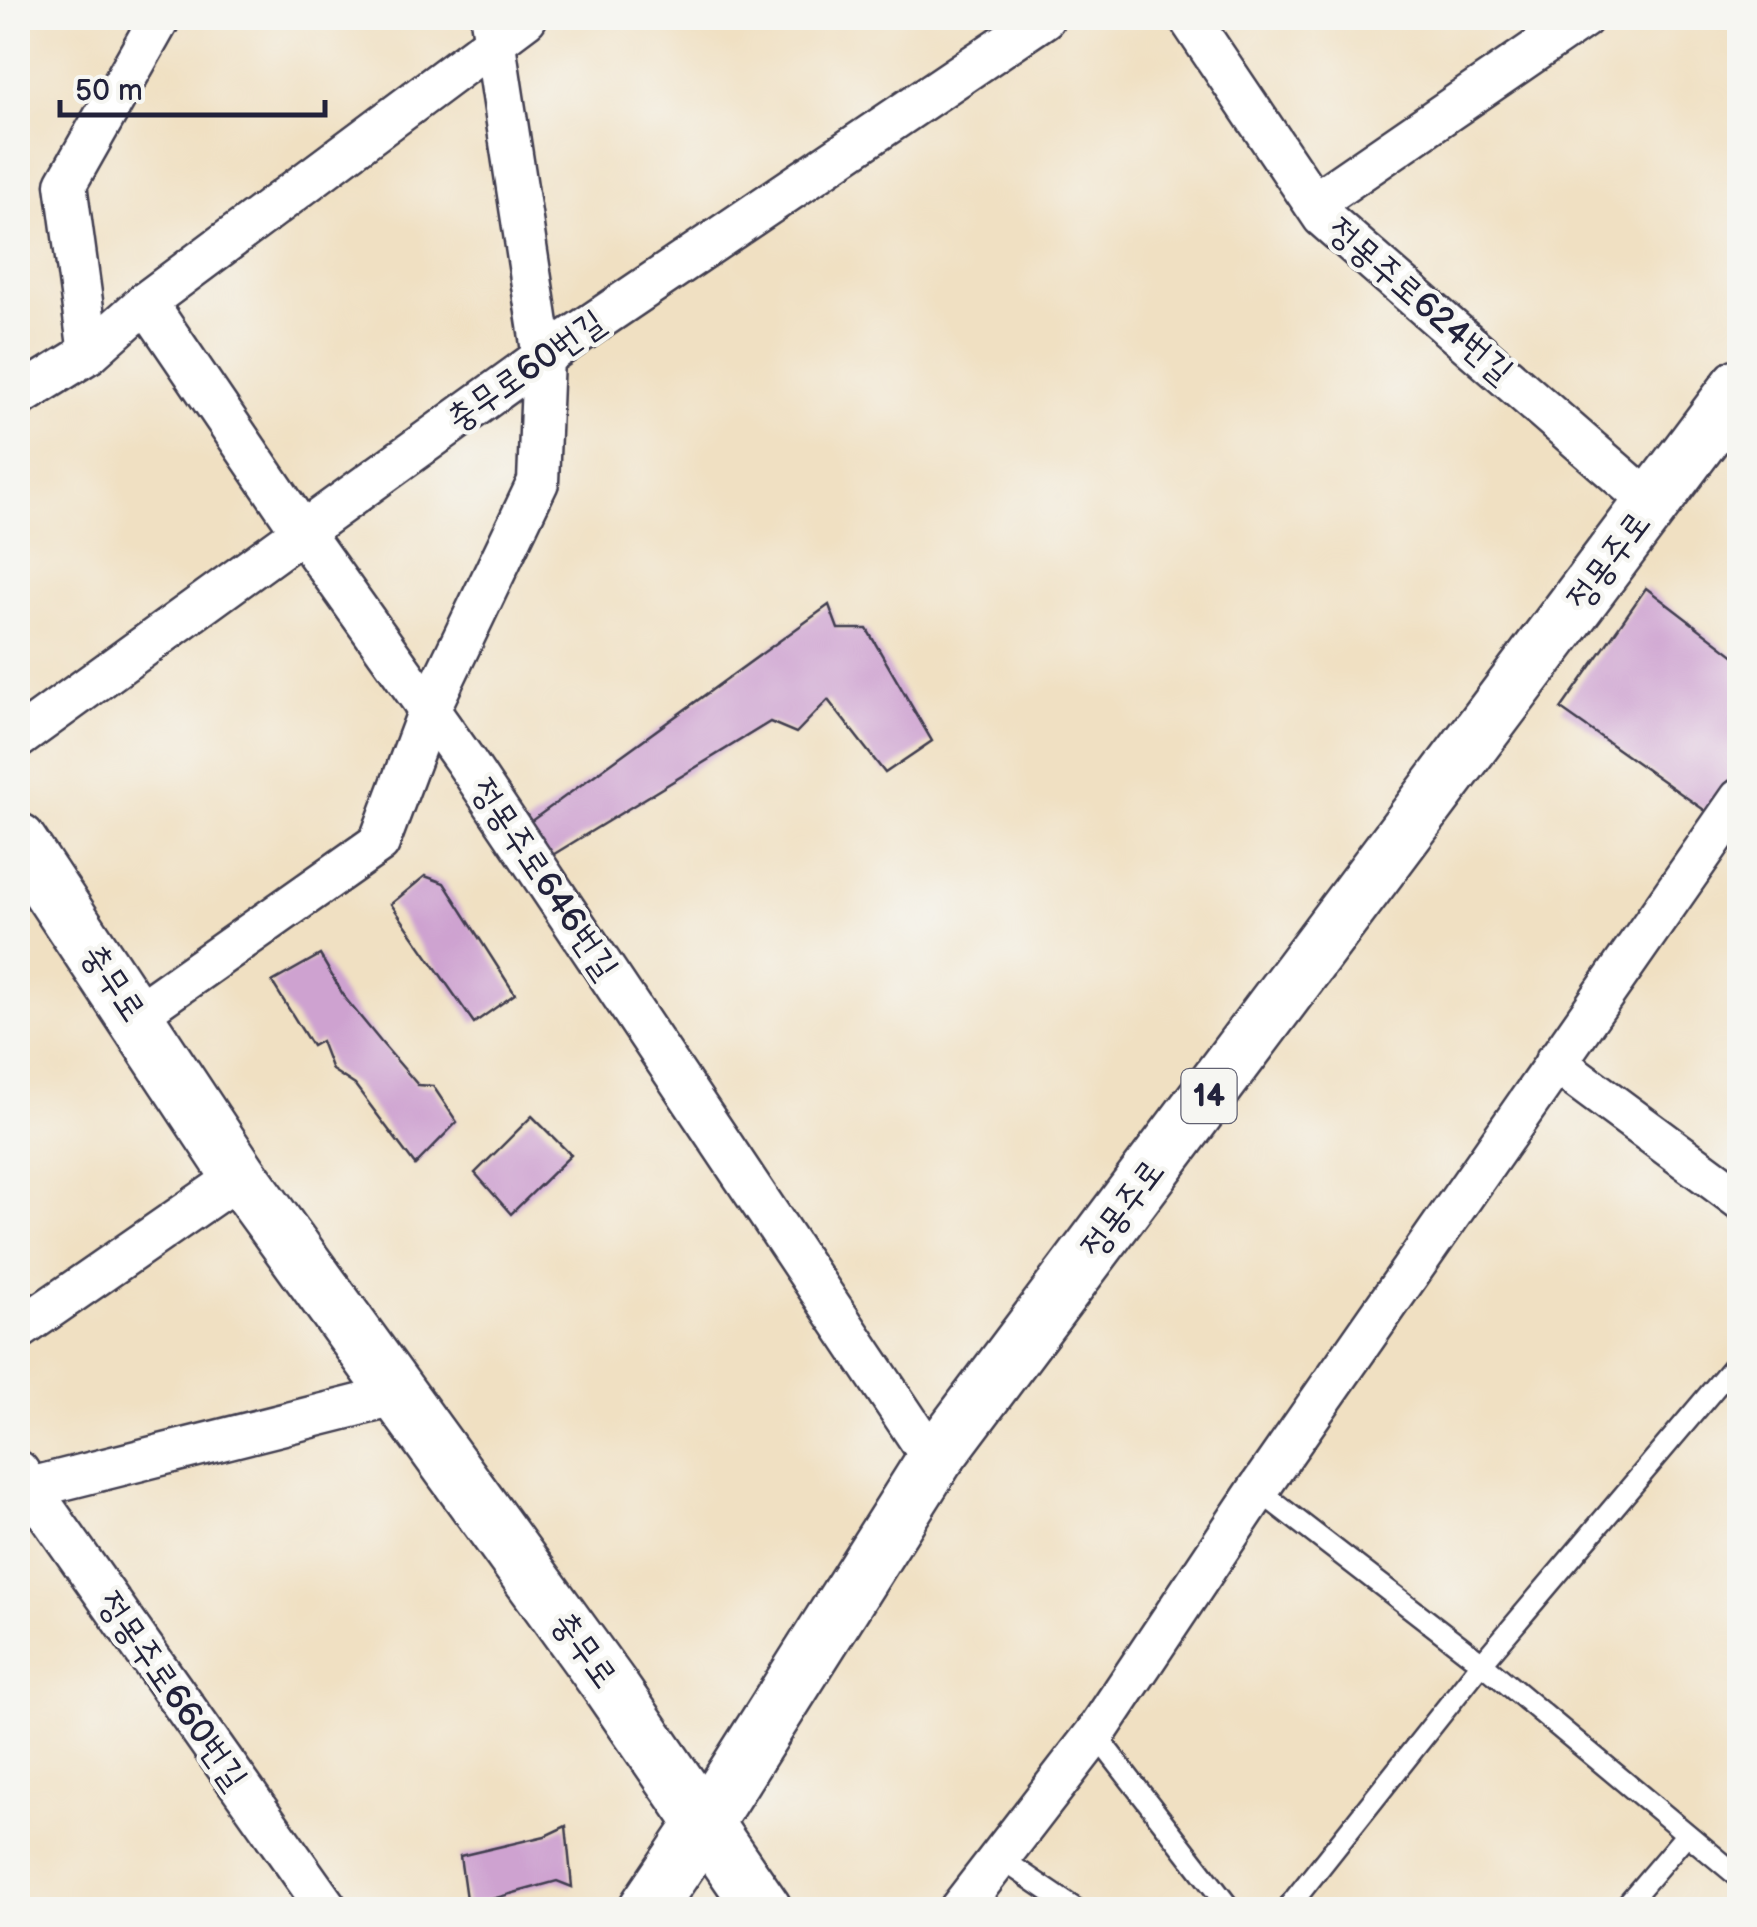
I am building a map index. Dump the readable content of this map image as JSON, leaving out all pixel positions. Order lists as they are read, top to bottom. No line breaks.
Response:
{"streets":{"main road":["정몽주로","충무로","14"],"street":["정몽주로624번길","충무로60번길","정몽주로646번길","정몽주로660번길"]},"crossings":[["정몽주로624번길","정몽주로"],["충무로60번길","정몽주로646번길"],["정몽주로","정몽주로646번길"],["정몽주로","충무로"]],"scale_bar":"50 m"}
